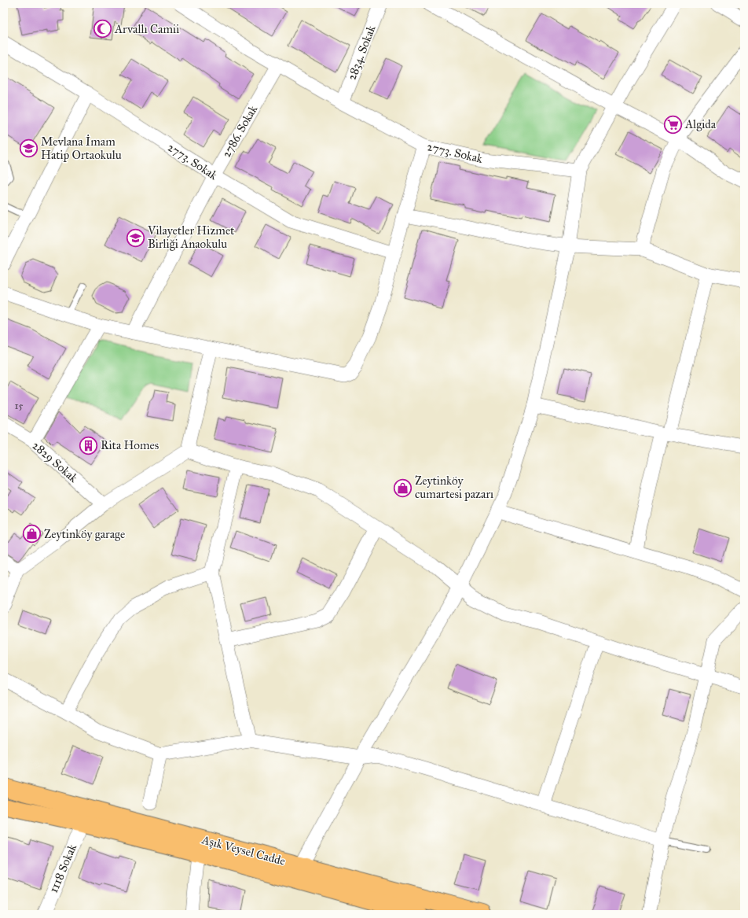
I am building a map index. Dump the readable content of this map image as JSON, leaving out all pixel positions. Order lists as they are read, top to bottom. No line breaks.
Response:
{"streets":{"main road":["Aşık Veysel Cadde"],"street":["2834. Sokak","2786. Sokak","2773. Sokak","2829 Sokak","1118 Sokak"]},"crossings":[["2834. Sokak","2773. Sokak"],["2786. Sokak","2773. Sokak"],["Aşık Veysel Cadde","1118 Sokak"]],"places":{"mosque":["Arvallı Camii"],"supermarket":["Algida"],"school or university":["Mevlana İmam Hatip Ortaokulu","Vilayetler Hizmet Birliği Anaokulu"],"building":["Rita Homes"],"shop":["Zeytinköy cumartesi pazarı","Zeytinköy garage"]},"house_numbers":["15"]}
